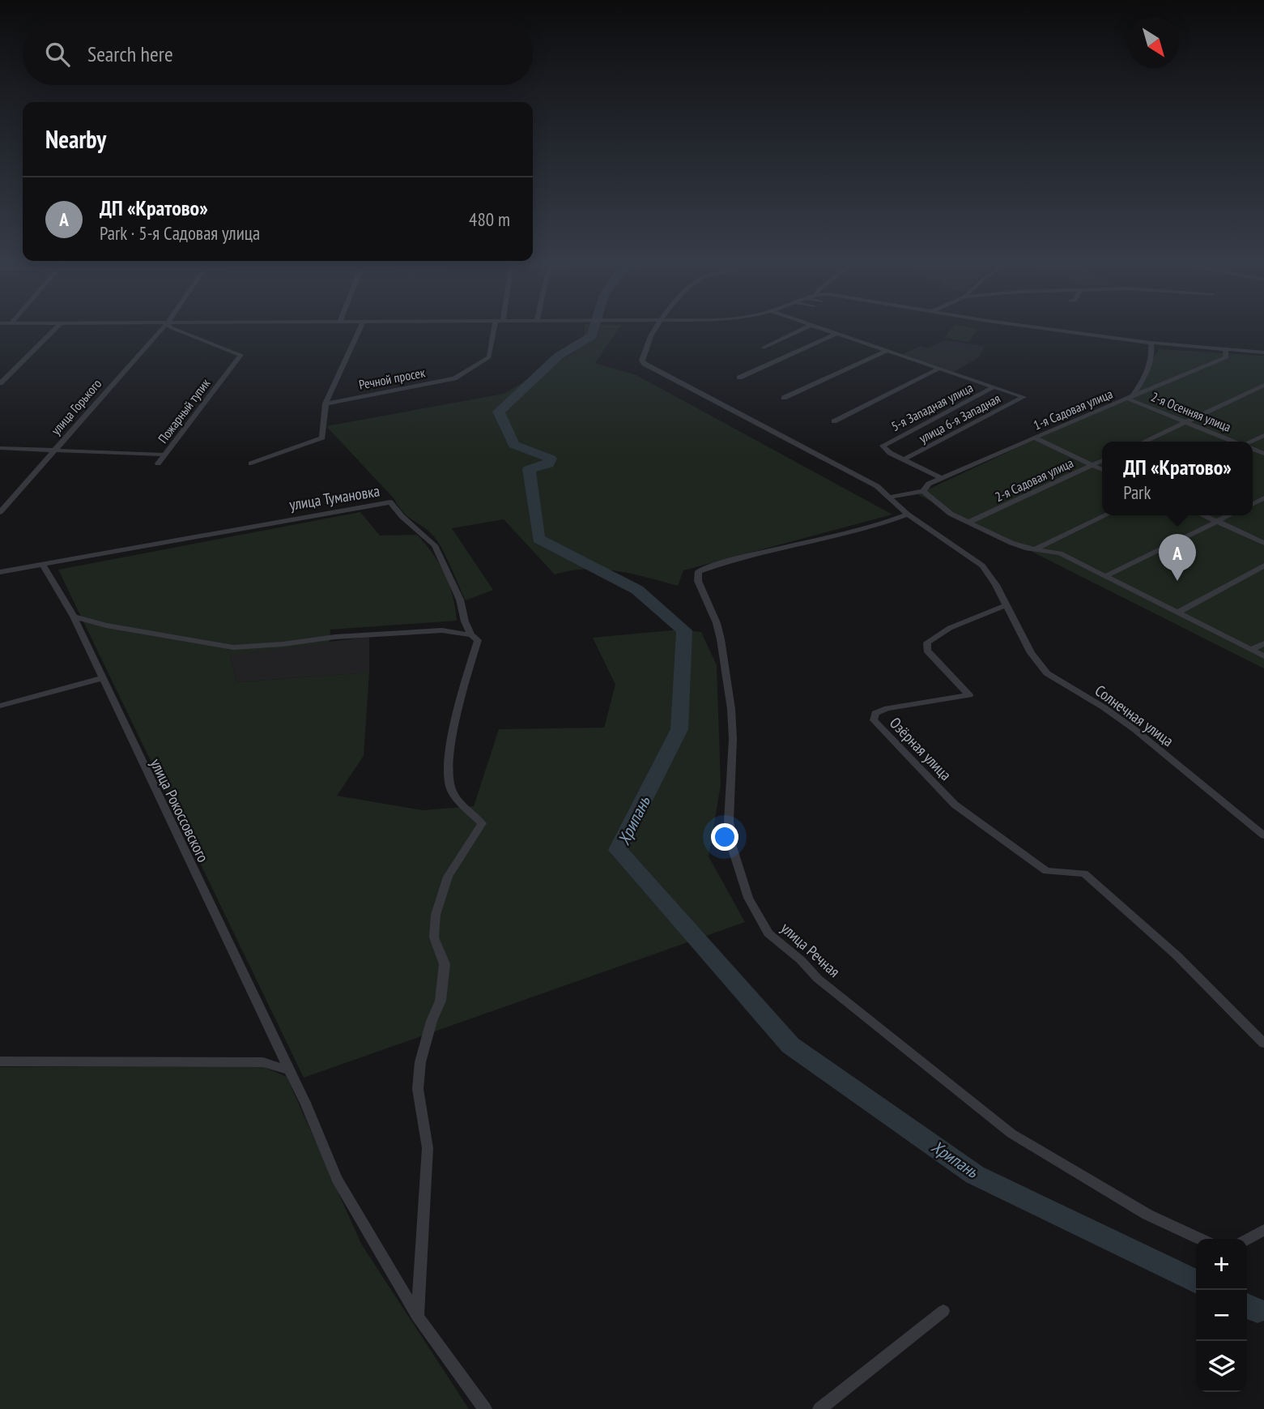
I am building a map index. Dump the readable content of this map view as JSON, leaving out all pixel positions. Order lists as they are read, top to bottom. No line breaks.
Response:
{"streets":{"street":["Речной просек","улица Горького","5-я Западная улица","1-я Садовая улица","Пожарный тупик","2-я Осенняя улица","улица 6-я Западная","2-я Садовая улица","улица Тумановка","Солнечная улица","Озёрная улица","улица Рокоссовского","улица Речная"]},"crossings":[["5-я Западная улица","1-я Садовая улица"],["5-я Западная улица","улица 6-я Западная"],["1-я Садовая улица","2-я Осенняя улица"],["улица Тумановка","улица Рокоссовского"],["Солнечная улица","Озёрная улица"],["Солнечная улица","улица Речная"]],"water":["Хрипань"],"north":"bottom right","page":{"search":"Search here","heading":"Nearby","list":[{"mark":"A","name":"ДП «Кратово»","note":"Park · 5-я Садовая улица","value":"480 m"}],"popup":["ДП «Кратово»","Park"],"pins":"A","map_buttons":["+","−"]}}
